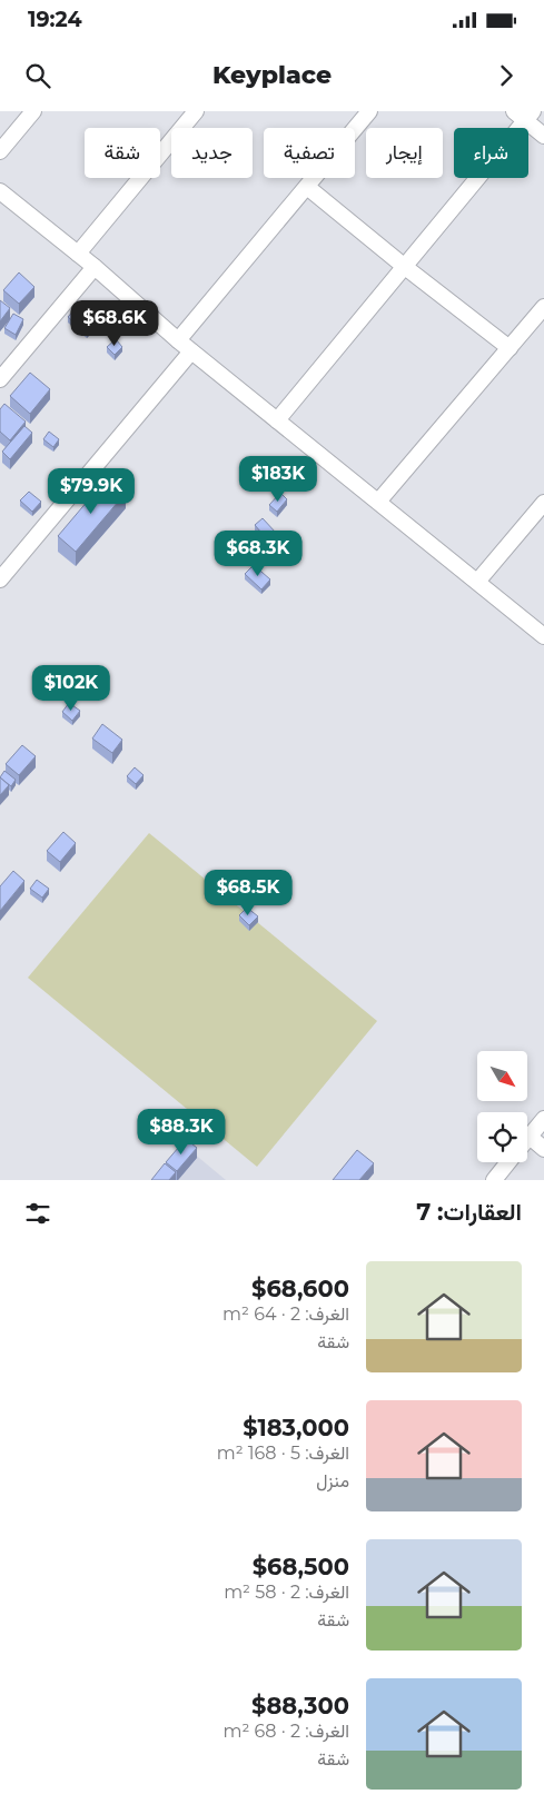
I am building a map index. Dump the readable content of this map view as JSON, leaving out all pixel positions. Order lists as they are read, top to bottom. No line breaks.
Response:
{"north":"bottom right","page":{"status":"19:24","header":"Keyplace","chip":["شراء","إيجار","تصفية","جديد","شقة"],"price":["$68.6K","$183K","$79.9K","$68.3K","$102K","$68.5K","$88.3K"],"heading":"العقارات: 7","list":[{"name":"$68,600","note":"الغرف: 2 · 64 m² · شقة"},{"name":"$183,000","note":"الغرف: 5 · 168 m² · منزل"},{"name":"$68,500","note":"الغرف: 2 · 58 m² · شقة"},{"name":"$88,300","note":"الغرف: 2 · 68 m² · شقة"}]}}
